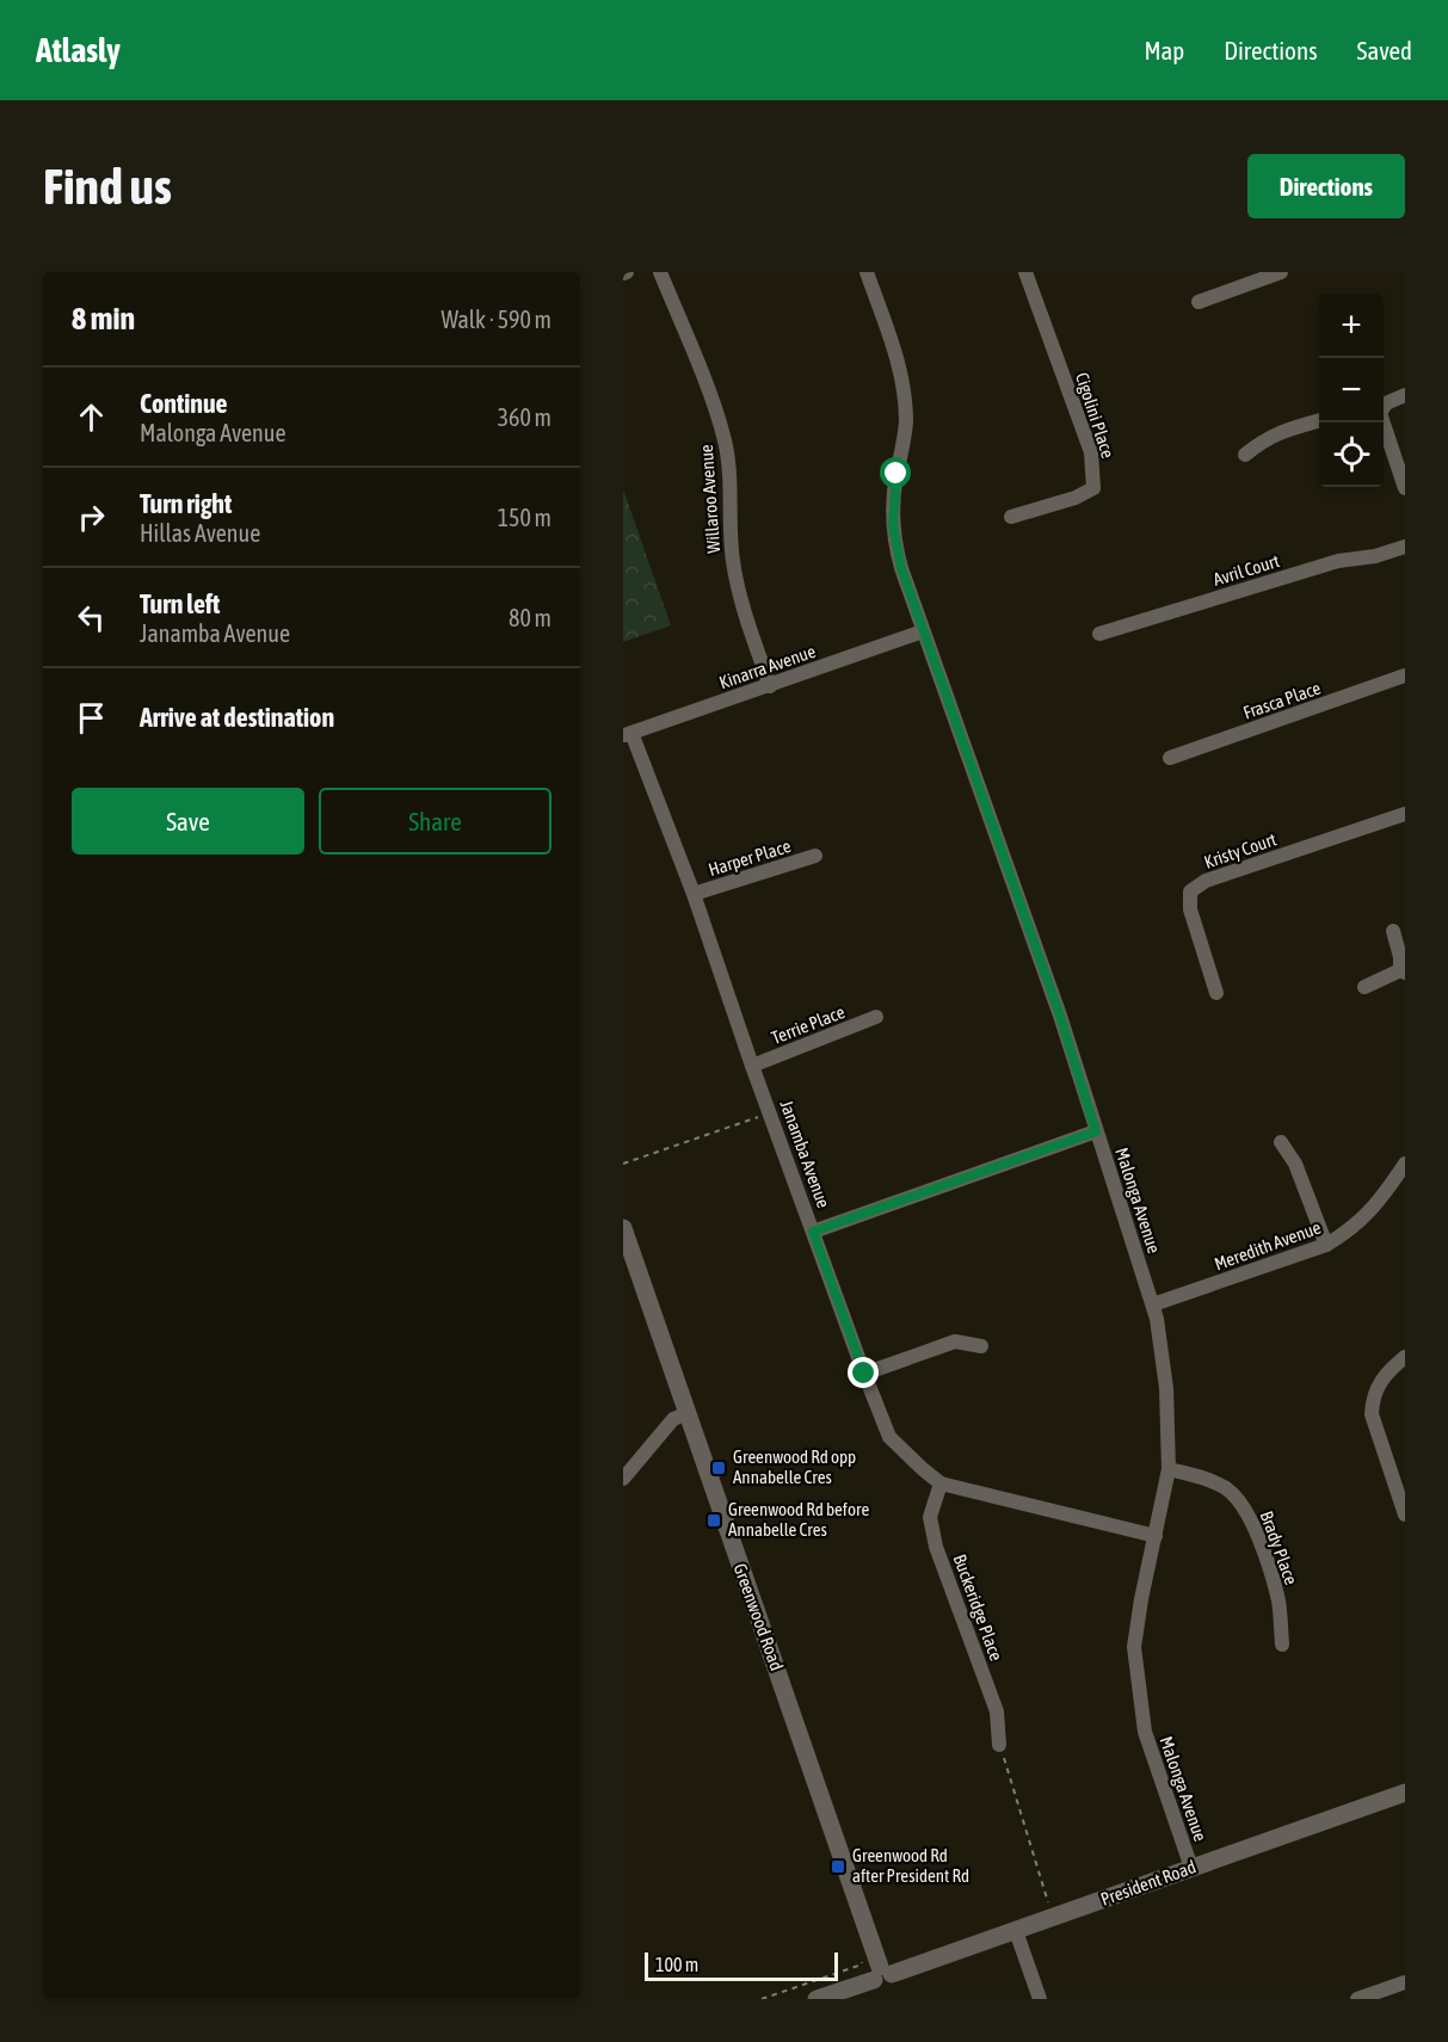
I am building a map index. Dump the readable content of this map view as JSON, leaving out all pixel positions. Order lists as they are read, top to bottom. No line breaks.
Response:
{"streets":{"street":["Cigolini Place","Willaroo Avenue","Avril Court","Kinarra Avenue","Frasca Place","Kristy Court","Harper Place","Terrie Place","Janamba Avenue","Malonga Avenue","Meredith Avenue","Brady Place","Buckeridge Place","Greenwood Road","President Road"]},"crossings":[["Willaroo Avenue","Kinarra Avenue"],["Kinarra Avenue","Janamba Avenue"],["Kinarra Avenue","Malonga Avenue"],["Harper Place","Janamba Avenue"],["Terrie Place","Janamba Avenue"],["Janamba Avenue","Malonga Avenue"],["Janamba Avenue","Buckeridge Place"],["Malonga Avenue","Meredith Avenue"],["Malonga Avenue","Brady Place"],["Malonga Avenue","President Road"],["Greenwood Road","President Road"]],"places":{"transit":["Greenwood Rd opp Annabelle Cres","Greenwood Rd before Annabelle Cres","Greenwood Rd after President Rd"]},"scale_bar":"100 m","page":{"header":"Atlasly","nav":["Map","Directions","Saved"],"buttons":["Directions",["Save","Share"]],"title":"Find us","heading":["8 min","Walk · 590 m"],"map_buttons":["+","−"],"list":[["Continue","Malonga Avenue","360 m"],["Turn right","Hillas Avenue","150 m"],["Turn left","Janamba Avenue","80 m"],"Arrive at destination"],"scale":"100 m"}}
